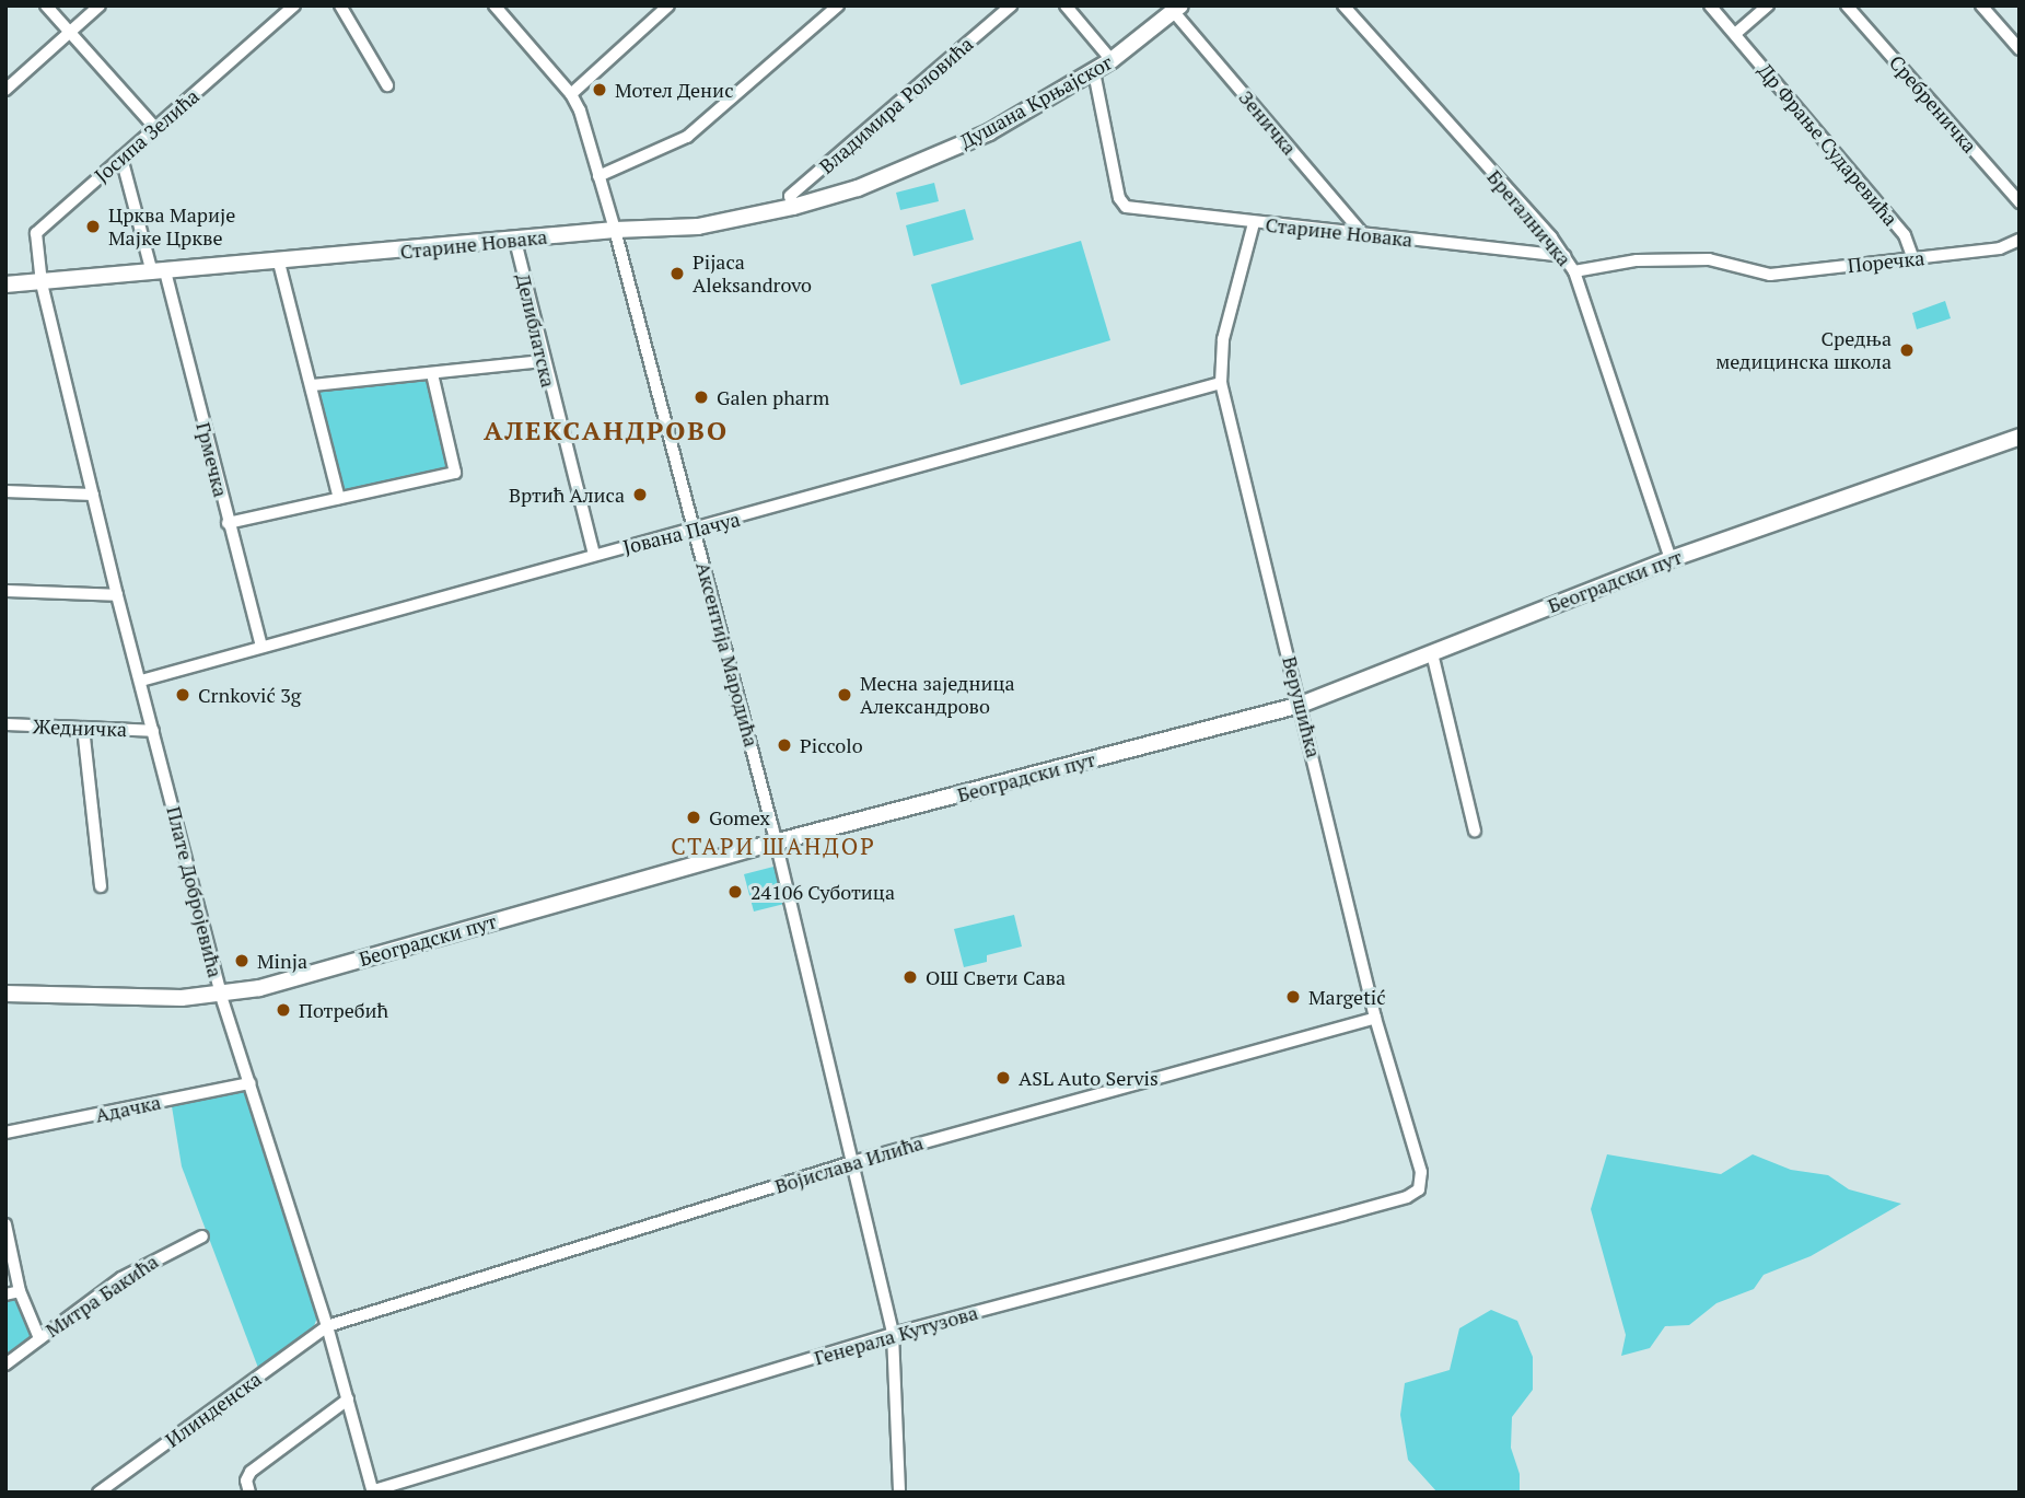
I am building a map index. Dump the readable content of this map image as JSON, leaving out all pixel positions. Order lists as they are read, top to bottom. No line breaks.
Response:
{"streets":{"main road":["Душана Крњајског","Старине Новака","Београдски пут"],"street":["Сребреничка","Владимира Роловића","Зеничка","Јосипа Зелића","Др Фрање Сударевића","Брегалничка","Поречка","Делиблатска","Грмечка","Јована Пачуа","Аксентија Мародића","Верушићка","Жедничка","Плате Добројевића","Адачка","Војислава Илића","Митра Бакића","Генерала Кутузова","Илинденска"]},"crossings":[["Душана Крњајског","Владимира Роловића"],["Душана Крњајског","Зеничка"],["Душана Крњајског","Старине Новака"],["Владимира Роловића","Старине Новака"],["Зеничка","Старине Новака"],["Јосипа Зелића","Старине Новака"],["Јосипа Зелића","Плате Добројевића"],["Др Фрање Сударевића","Поречка"],["Брегалничка","Старине Новака"],["Брегалничка","Поречка"],["Брегалничка","Београдски пут"],["Старине Новака","Делиблатска"],["Старине Новака","Грмечка"],["Старине Новака","Аксентија Мародића"],["Старине Новака","Верушићка"],["Старине Новака","Плате Добројевића"],["Делиблатска","Јована Пачуа"],["Грмечка","Јована Пачуа"],["Јована Пачуа","Аксентија Мародића"],["Јована Пачуа","Верушићка"],["Јована Пачуа","Плате Добројевића"],["Београдски пут","Аксентија Мародића"],["Београдски пут","Верушићка"],["Београдски пут","Плате Добројевића"],["Аксентија Мародића","Војислава Илића"],["Аксентија Мародића","Генерала Кутузова"],["Верушићка","Војислава Илића"],["Верушићка","Генерала Кутузова"],["Жедничка","Плате Добројевића"],["Плате Добројевића","Адачка"],["Плате Добројевића","Војислава Илића"],["Плате Добројевића","Генерала Кутузова"],["Плате Добројевића","Илинденска"],["Војислава Илића","Илинденска"]],"districts":["АЛЕКСАНДРОВО","СТАРИ ШАНДОР"],"places":["Мотел Денис","Црква Марије Мајке Цркве","Pijaca Aleksandrovo","Средња медицинска школа","Galen pharm","Вртић Алиса","Crnković 3g","Месна заједница Александрово","Piccolo","Gomex","24106 Суботица","Minja","ОШ Свети Сава","Margetić","Потребић","ASL Auto Servis"]}
